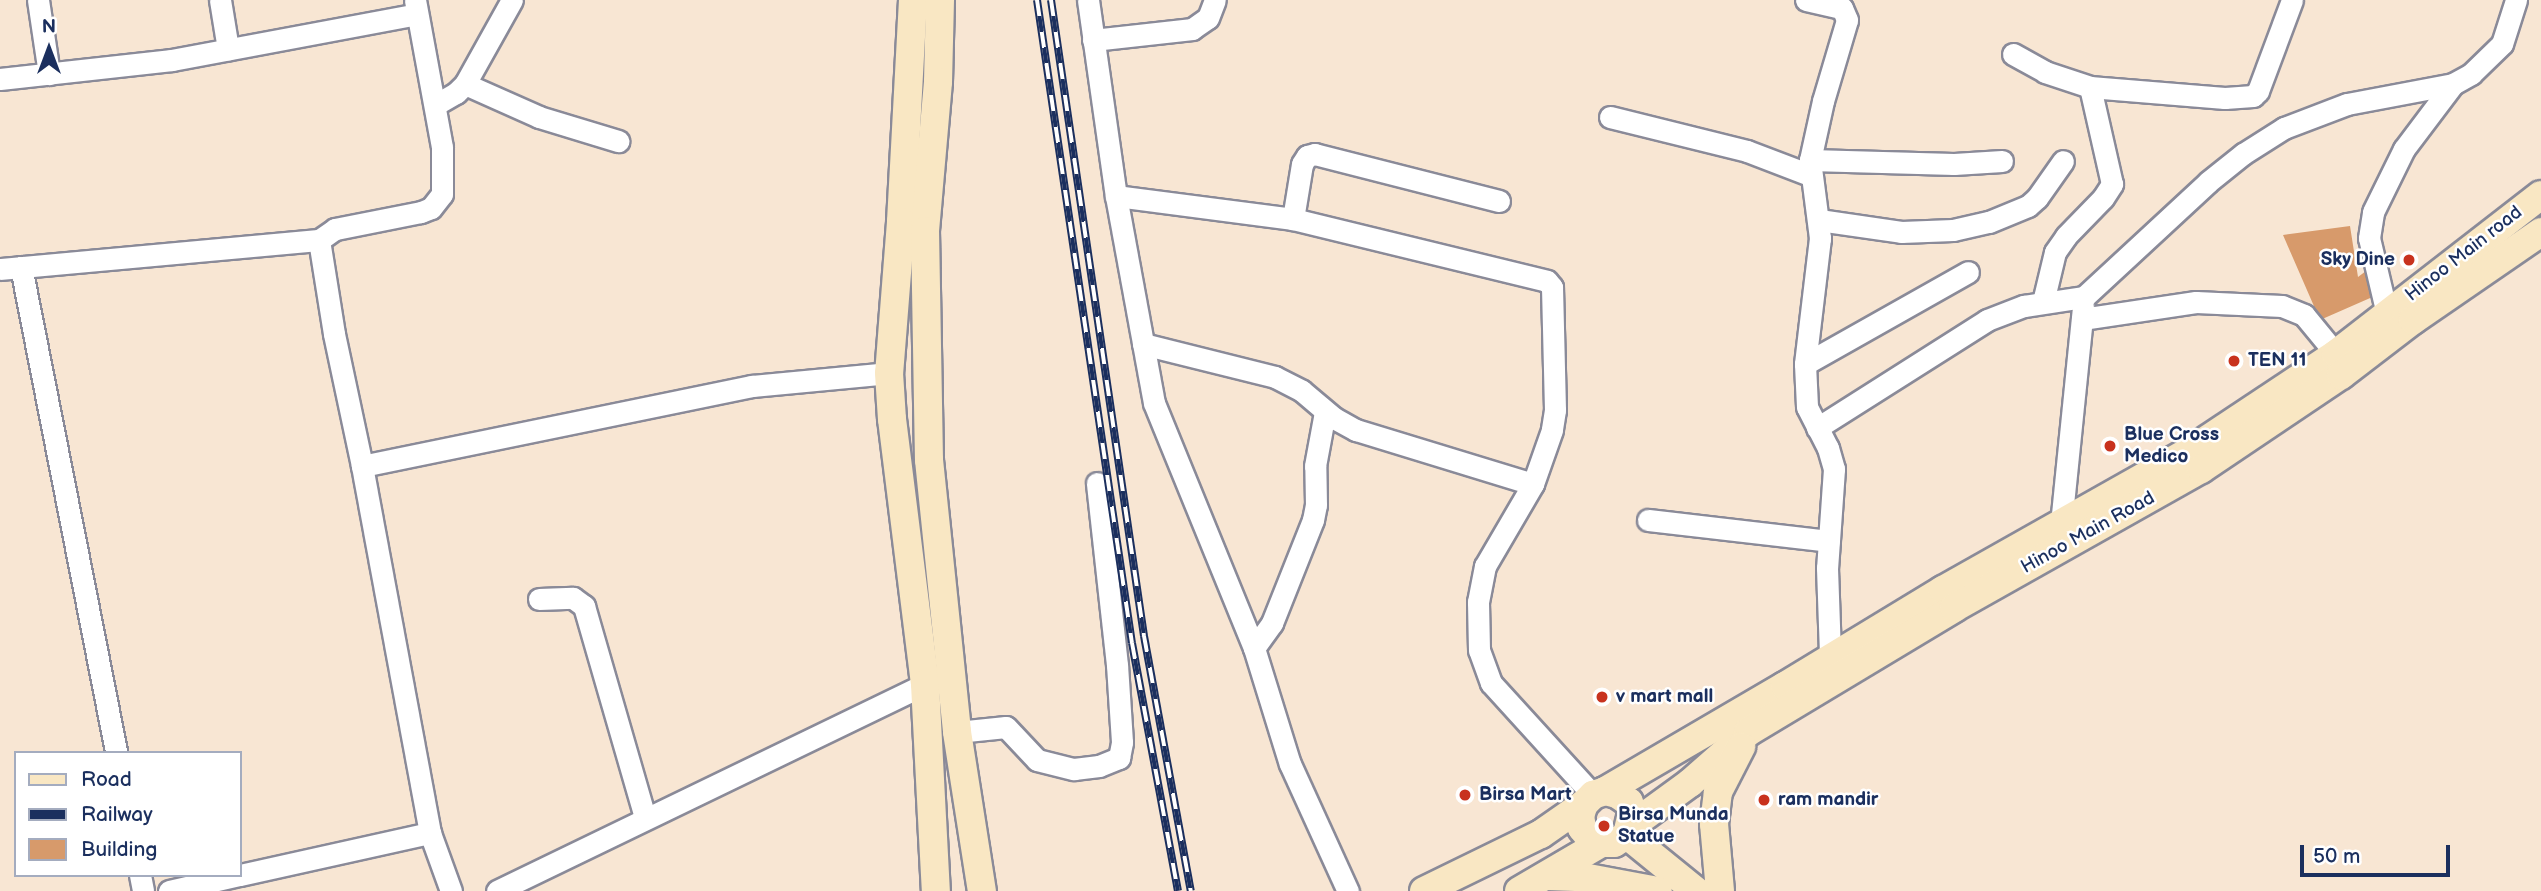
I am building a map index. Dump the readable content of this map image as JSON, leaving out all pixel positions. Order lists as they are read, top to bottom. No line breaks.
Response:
{"streets":{"main road":["Hinoo Main road","Hinoo Main Road"]},"crossings":[["Hinoo Main road","Hinoo Main Road"]],"places":["Sky Dine","TEN 11","Blue Cross Medico","v mart mall","Birsa Mart","ram mandir","Birsa Munda Statue"],"legend":["Road","Railway","Building"],"scale_bar":"50 m","north":"top"}
